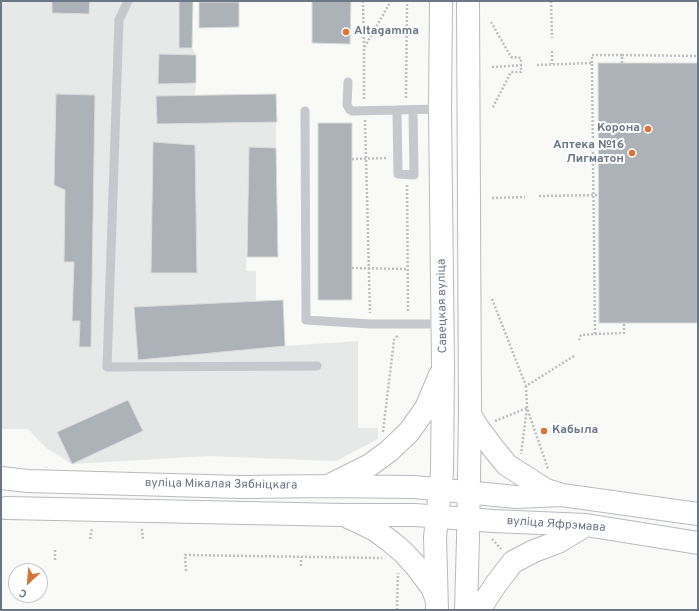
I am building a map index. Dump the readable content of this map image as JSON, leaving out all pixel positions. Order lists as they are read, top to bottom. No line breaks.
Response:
{"streets":{"main road":["Савецкая вуліца","вуліца Мікалая Зябніцкага","вуліца Яфрэмава"]},"crossings":[["Савецкая вуліца","вуліца Мікалая Зябніцкага"],["Савецкая вуліца","вуліца Яфрэмава"],["вуліца Мікалая Зябніцкага","вуліца Яфрэмава"]],"places":["Altagamma","Корона","Аптека №16 Лигматон","Кабыла"],"north":"bottom left"}
